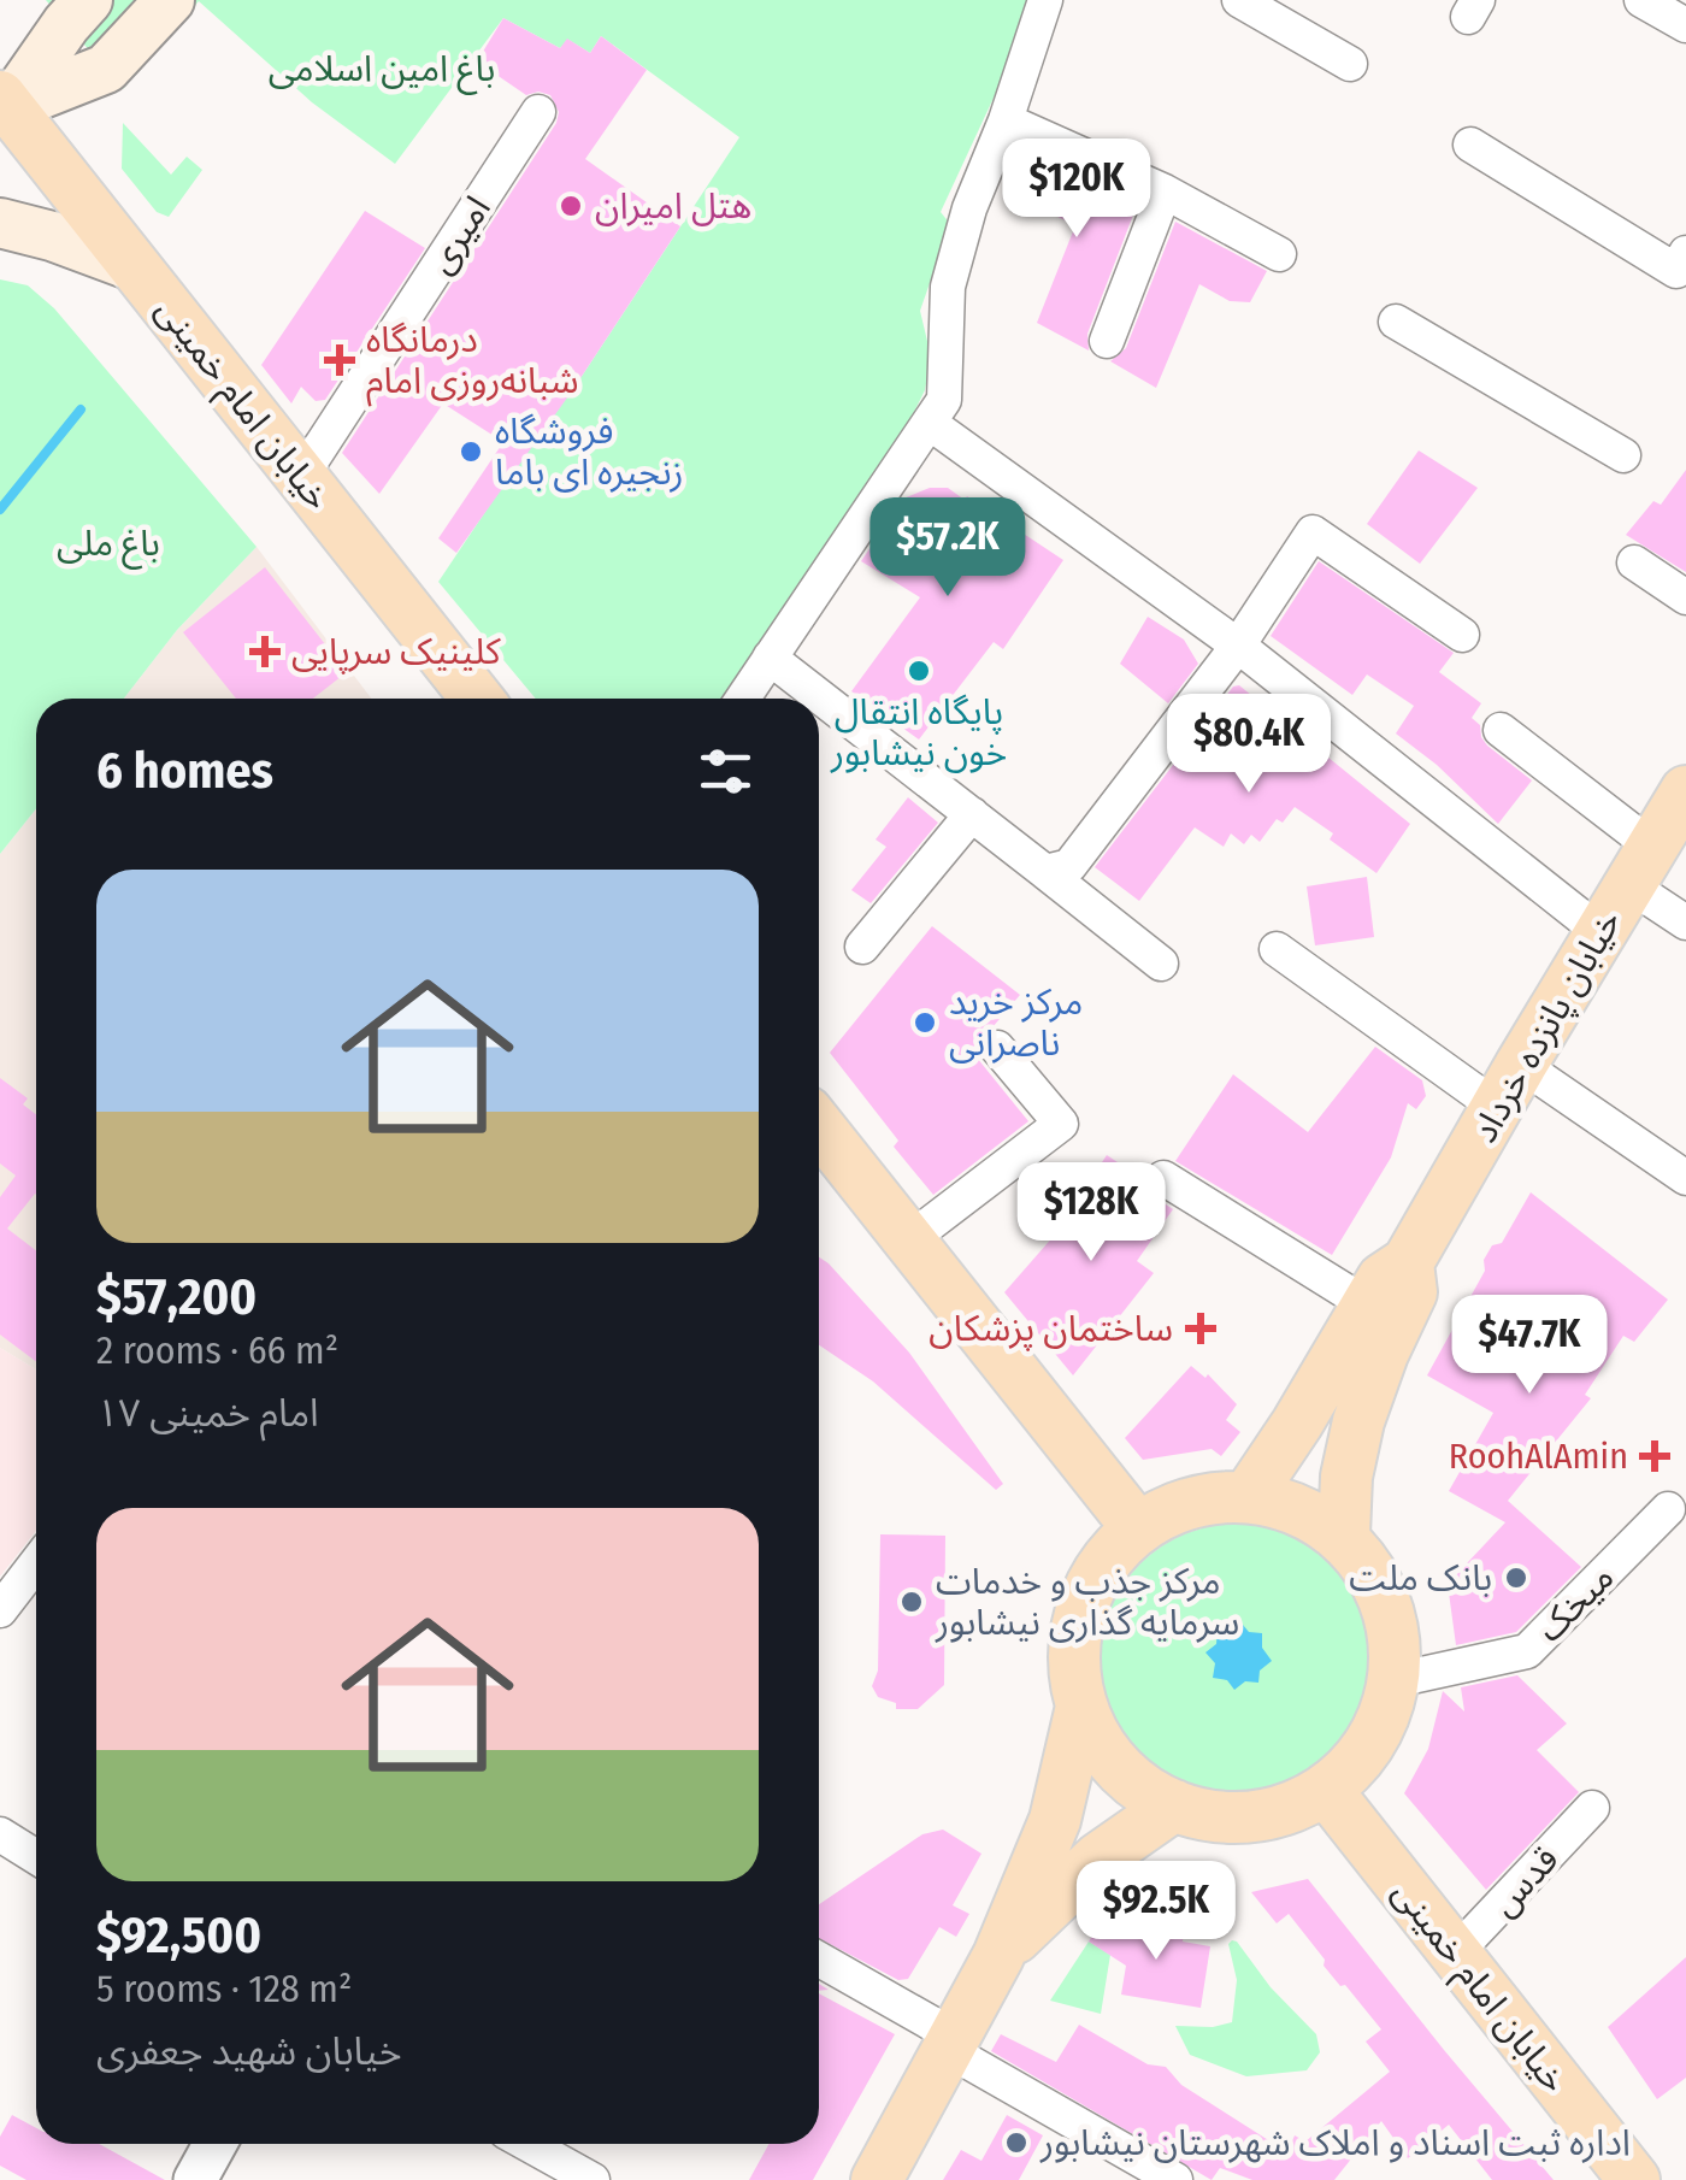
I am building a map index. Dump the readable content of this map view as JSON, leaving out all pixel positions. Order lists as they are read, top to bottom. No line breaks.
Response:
{"streets":{"main road":["خیابان امام خمینی","خیابان پانزده خرداد"],"street":["امیری","میخک","قدس"]},"crossings":[["امیری","خیابان امام خمینی"],["خیابان امام خمینی","خیابان پانزده خرداد"],["خیابان امام خمینی","میخک"],["خیابان امام خمینی","قدس"],["خیابان پانزده خرداد","میخک"]],"parks":["باغ امین اسلامی","باغ ملی"],"places":{"other":["هتل امیران","فروشگاه زنجیره ای باما","پایگاه انتقال خون نیشابور","مرکز خرید ناصرانی","بانک ملت","مرکز جذب و خدمات سرمایه گذاری نیشابور","اداره ثبت اسناد و املاک شهرستان نیشابور"],"health":["درمانگاه شبانه‌روزی امام","کلینیک سرپایی","ساختمان پزشکان","RoohAlAmin"]},"page":{"price":["$120K","$57.2K","$80.4K","$128K","$47.7K","$92.5K"],"heading":"6 homes","list":[{"name":"$57,200","note":"2 rooms · 66 m² · امام خمینی ۱۷"},{"name":"$92,500","note":"5 rooms · 128 m² · خیابان شهید جعفری"}]}}
